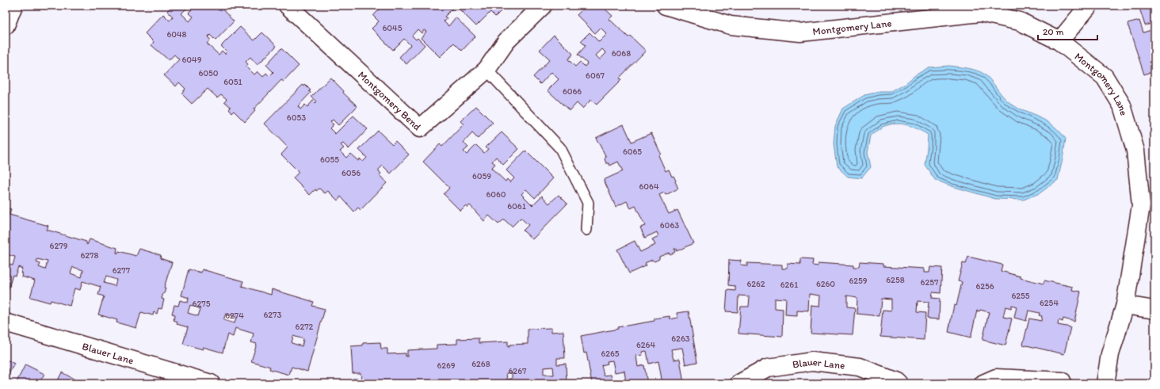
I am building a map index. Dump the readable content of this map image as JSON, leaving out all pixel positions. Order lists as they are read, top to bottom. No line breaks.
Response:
{"streets":{"street":["Montgomery Lane","Montgomery Bend","Blauer Lane"]},"house_numbers":["6045","6048","6068","6049","6050","6067","6051","6066","6053","6065","6055","6056","6059","6064","6060","6061","6063","6279","6278","6277","6258","6259","6257","6262","6260","6261","6256","6255","6254","6275","6273","6274","6272","6263","6264","6265","6268","6269","6267"],"scale_bar":"20 m"}
